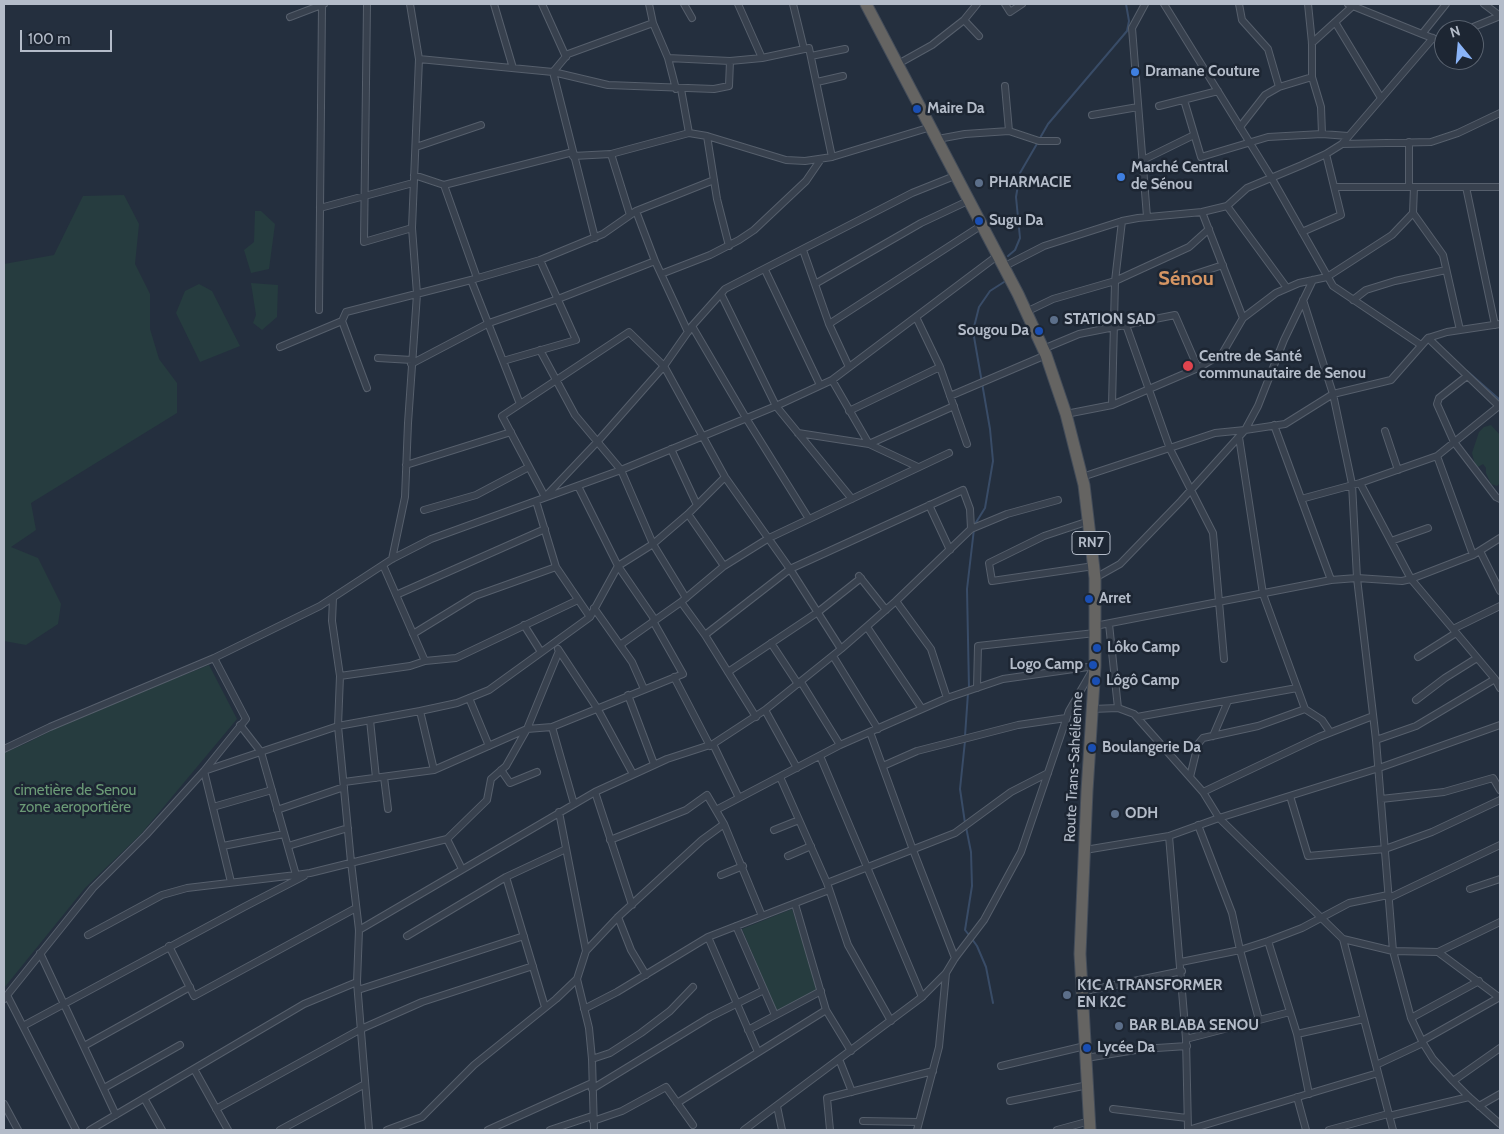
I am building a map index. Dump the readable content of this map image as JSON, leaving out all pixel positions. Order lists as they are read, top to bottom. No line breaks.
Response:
{"streets":{"highway":["RN7","Route Trans-Sahélienne"]},"districts":["Sénou"],"parks":["cimetière de Senou zone aeroportière"],"places":["Dramane Couture","Maire Da","Marché Central de Sénou","PHARMACIE","Sugu Da","STATION SAD","Sougou Da","Centre de Santé communautaire de Senou","Arret","Lôko Camp","Logo Camp","Lôgô Camp","Boulangerie Da","ODH","K1C A TRANSFORMER EN K2C","BAR BLABA SENOU","Lycée Da"],"scale_bar":"100 m","north":"top"}
